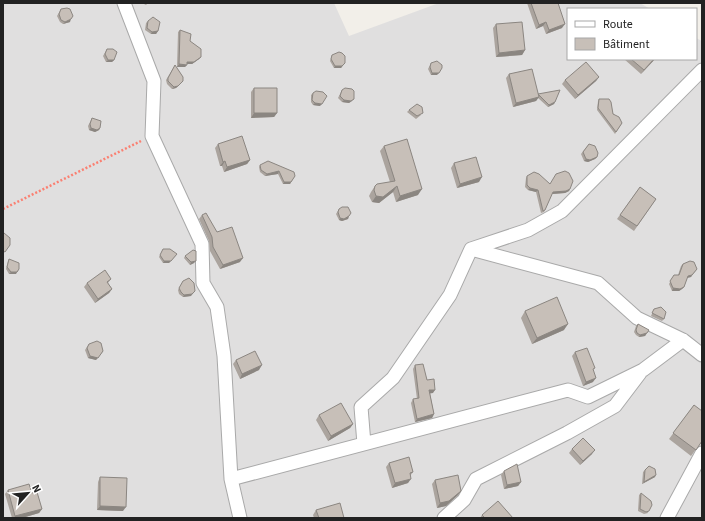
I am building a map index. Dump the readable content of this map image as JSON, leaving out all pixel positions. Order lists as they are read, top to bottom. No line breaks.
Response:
{"legend":["Route","Bâtiment"],"north":"top right"}
